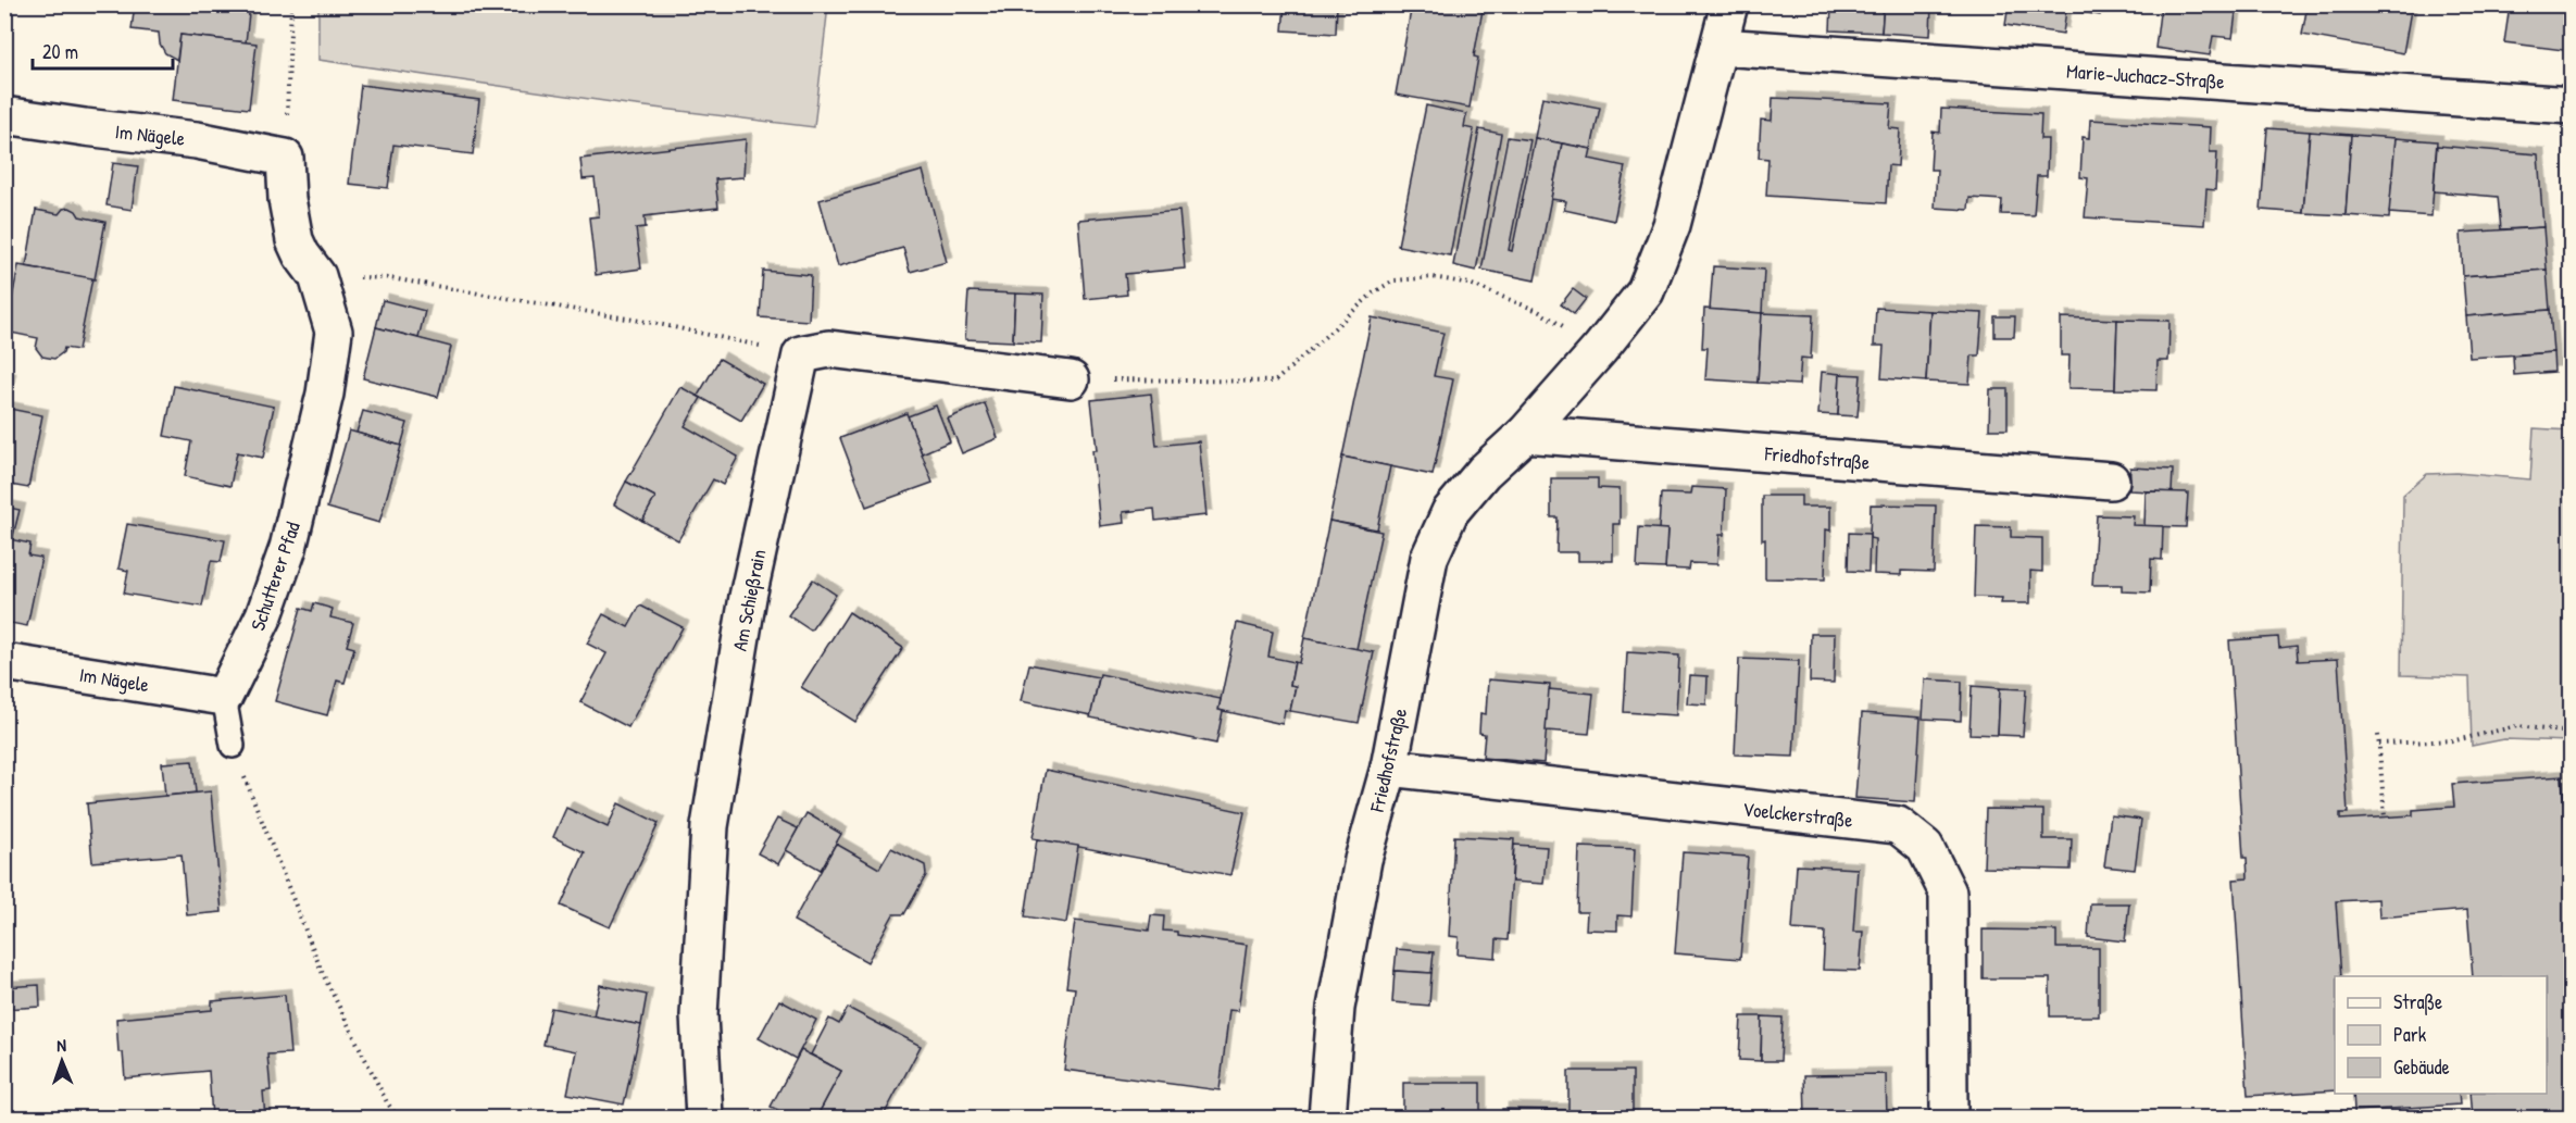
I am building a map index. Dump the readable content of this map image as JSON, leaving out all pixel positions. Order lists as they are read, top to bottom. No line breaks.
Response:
{"streets":{"street":["Marie-Juchacz-Straße","Im Nägele","Friedhofstraße","Schutterer Pfad","Am Schießrain","Voelckerstraße"]},"crossings":[["Marie-Juchacz-Straße","Friedhofstraße"],["Im Nägele","Schutterer Pfad"],["Friedhofstraße","Voelckerstraße"]],"legend":["Straße","Park","Gebäude"],"scale_bar":"20 m","north":"top"}
